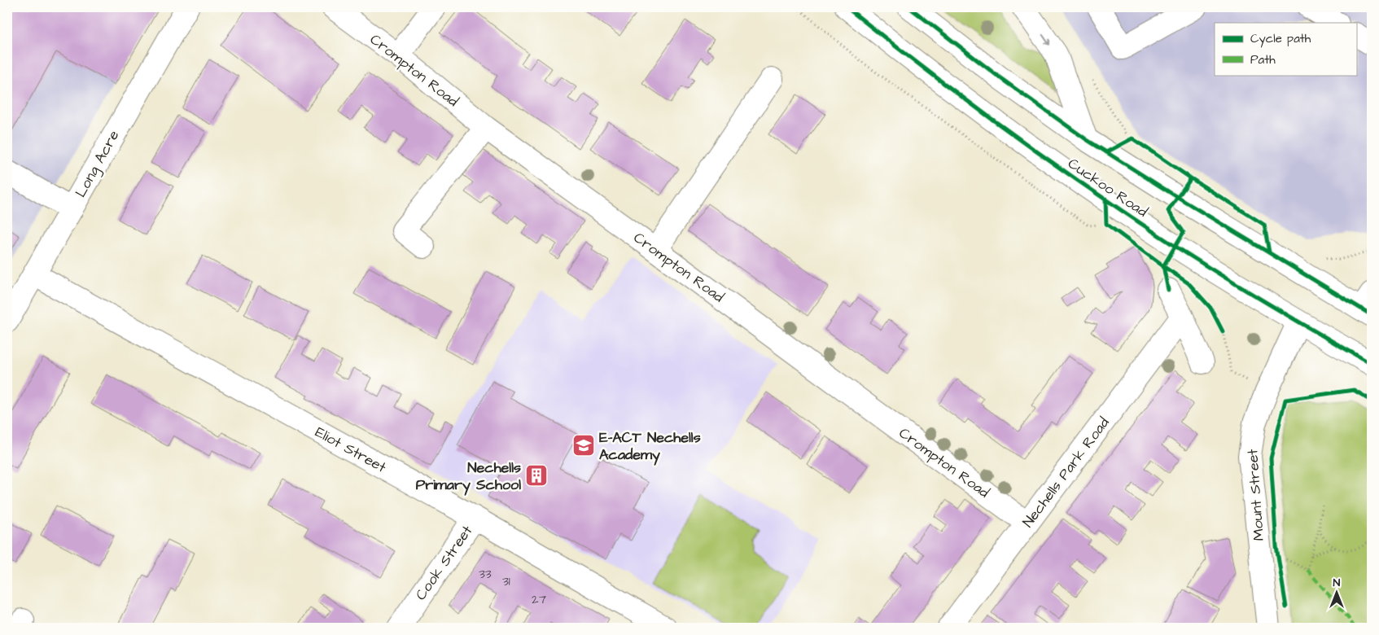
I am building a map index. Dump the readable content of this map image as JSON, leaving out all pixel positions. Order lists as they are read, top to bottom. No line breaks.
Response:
{"streets":{"street":["Crompton Road","Long Acre","Cuckoo Road","Eliot Street","Nechells Park Road","Mount Street","Cook Street"]},"crossings":[["Crompton Road","Nechells Park Road"],["Long Acre","Eliot Street"],["Cuckoo Road","Mount Street"],["Eliot Street","Cook Street"]],"places":{"school or university":["E-ACT Nechells Academy"],"building":["Nechells Primary School"]},"house_numbers":["33","31","27"],"legend":["Cycle path","Path"],"north":"top"}
